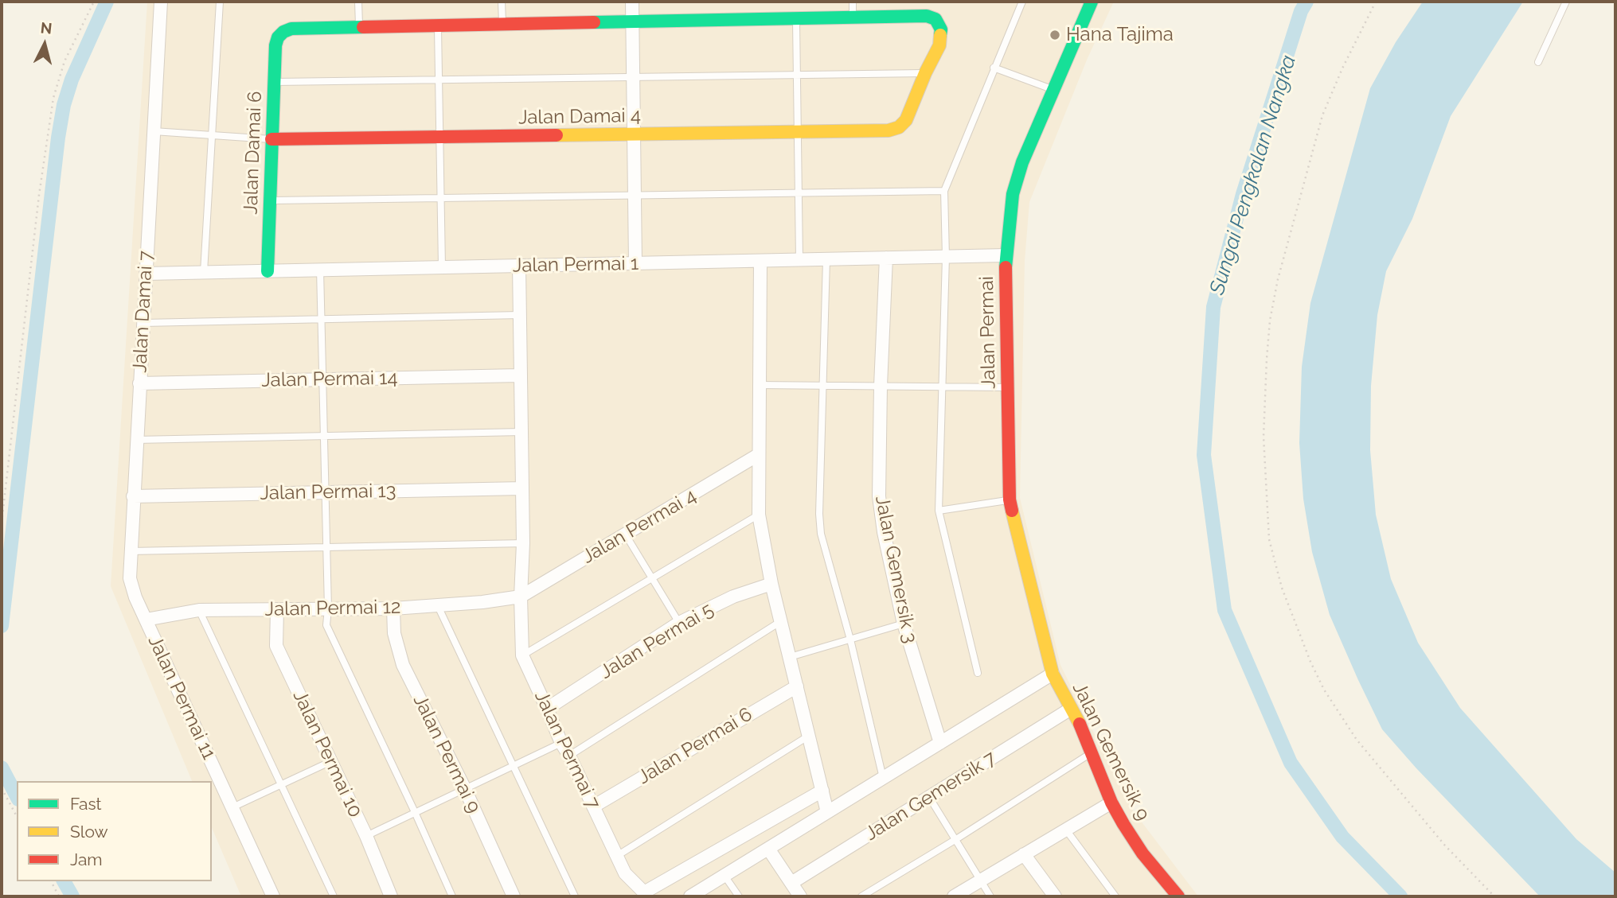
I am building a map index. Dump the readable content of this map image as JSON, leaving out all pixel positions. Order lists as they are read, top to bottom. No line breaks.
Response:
{"streets":{"street":["Jalan Damai 4","Jalan Damai 6","Jalan Permai 1","Jalan Damai 7","Jalan Permai","Jalan Permai 14","Jalan Permai 13","Jalan Permai 4","Jalan Gemersik 3","Jalan Permai 12","Jalan Permai 5","Jalan Permai 11","Jalan Permai 6","Jalan Permai 7","Jalan Gemersik 9","Jalan Permai 10","Jalan Permai 9","Jalan Gemersik 7"]},"crossings":[["Jalan Damai 4","Jalan Damai 6"],["Jalan Damai 6","Jalan Permai 1"],["Jalan Permai 1","Jalan Damai 7"],["Jalan Permai 1","Jalan Permai"],["Jalan Permai 1","Jalan Gemersik 3"],["Jalan Permai 1","Jalan Permai 7"],["Jalan Damai 7","Jalan Permai 14"],["Jalan Damai 7","Jalan Permai 13"],["Jalan Damai 7","Jalan Permai 12"],["Jalan Damai 7","Jalan Permai 11"],["Jalan Permai","Jalan Gemersik 9"],["Jalan Permai 14","Jalan Permai 7"],["Jalan Permai 13","Jalan Permai 7"],["Jalan Permai 4","Jalan Permai 12"],["Jalan Permai 4","Jalan Permai 7"],["Jalan Permai 12","Jalan Permai 11"],["Jalan Permai 12","Jalan Permai 7"],["Jalan Permai 12","Jalan Permai 10"],["Jalan Permai 12","Jalan Permai 9"],["Jalan Permai 5","Jalan Permai 7"],["Jalan Permai 6","Jalan Permai 7"],["Jalan Gemersik 9","Jalan Gemersik 7"]],"water":["Sungai Pengkalan Nangka"],"places":["Hana Tajima"],"legend":["Fast","Slow","Jam"],"north":"top"}
